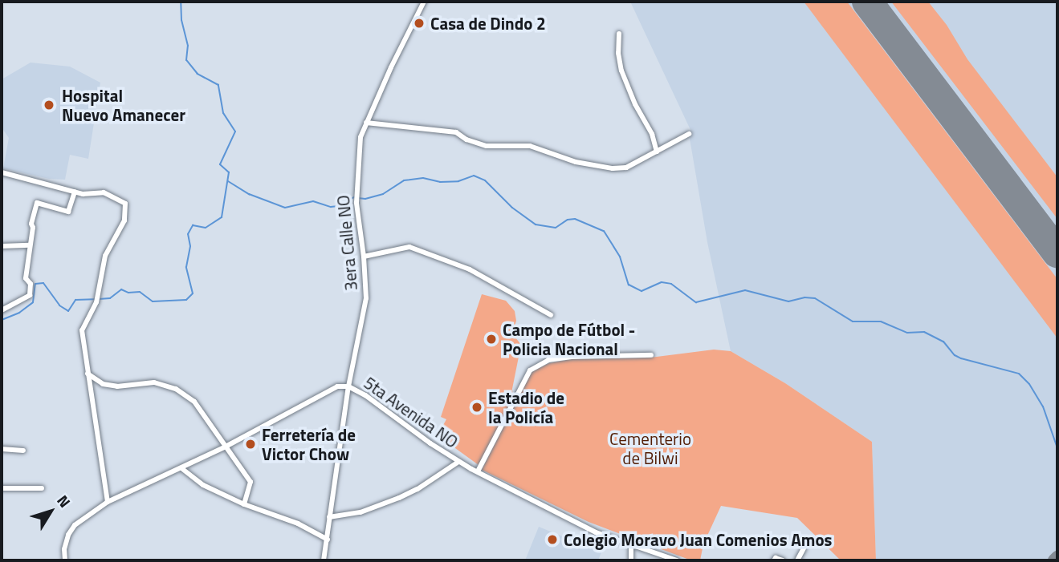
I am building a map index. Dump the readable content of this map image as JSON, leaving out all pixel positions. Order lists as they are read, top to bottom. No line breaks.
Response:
{"streets":{"street":["3era Calle NO","5ta Avenida NO"]},"crossings":[["3era Calle NO","5ta Avenida NO"]],"parks":["Cementerio de Bilwi"],"places":["Casa de Dindo 2","Hospital Nuevo Amanecer","Campo de Fútbol - Policia Nacional","Estadio de la Policía","Ferretería de Victor Chow","Colegio Moravo Juan Comenios Amos"],"north":"top right"}
